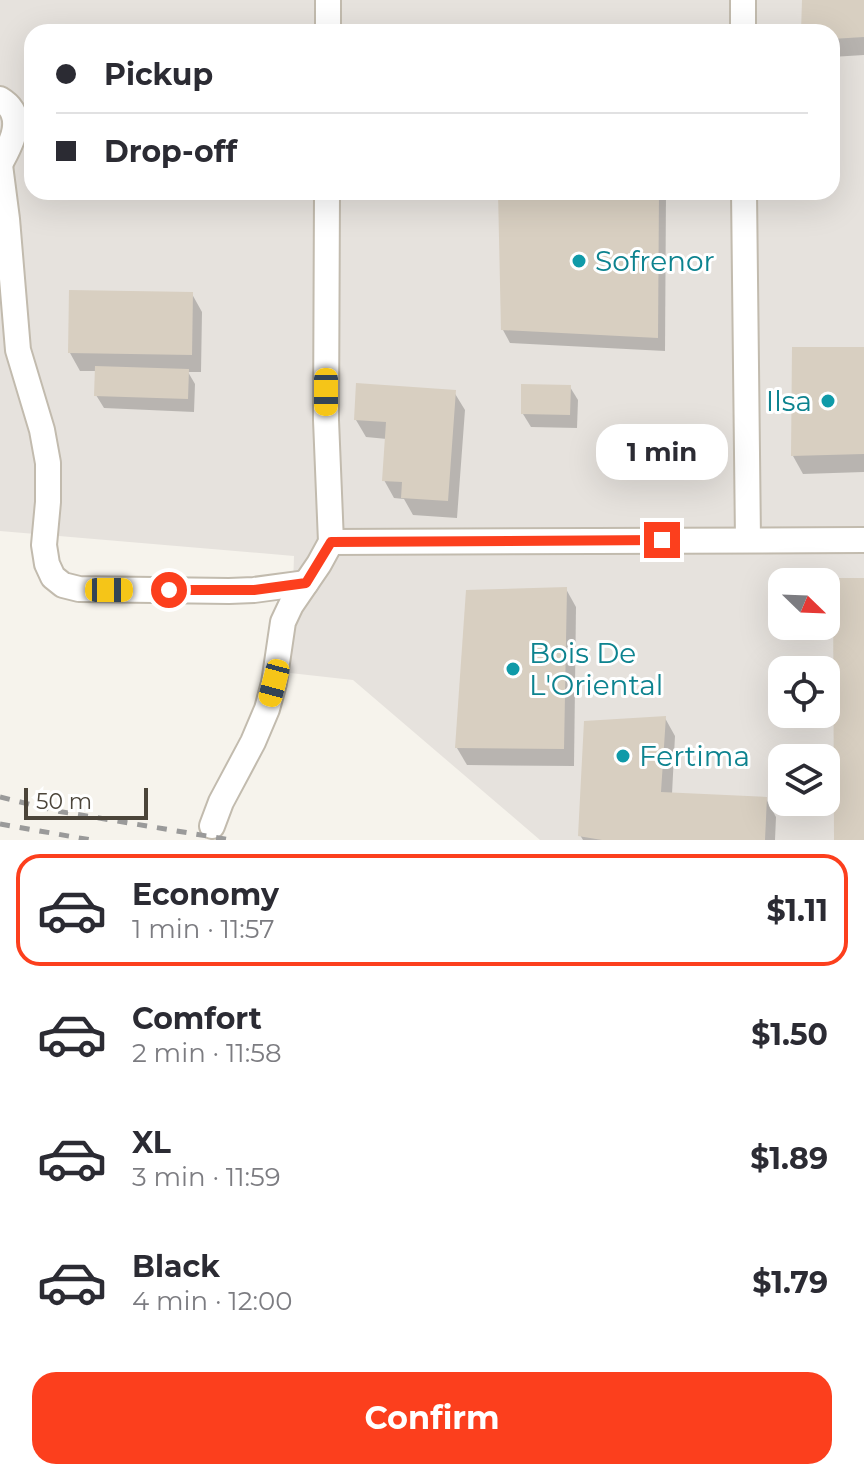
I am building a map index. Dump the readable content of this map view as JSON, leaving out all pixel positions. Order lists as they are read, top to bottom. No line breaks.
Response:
{"places":["Sofrenor","Ilsa","Bois De L'Oriental","Fertima"],"scale_bar":"50 m","north":"bottom right","page":{"banner":["Pickup","Drop-off"],"bubble":"1 min","scale":"50 m","list":[{"name":"Economy","note":"1 min · 11:57","value":"$1.11"},{"name":"Comfort","note":"2 min · 11:58","value":"$1.50"},{"name":"XL","note":"3 min · 11:59","value":"$1.89"},{"name":"Black","note":"4 min · 12:00","value":"$1.79"}],"buttons":"Confirm"}}
